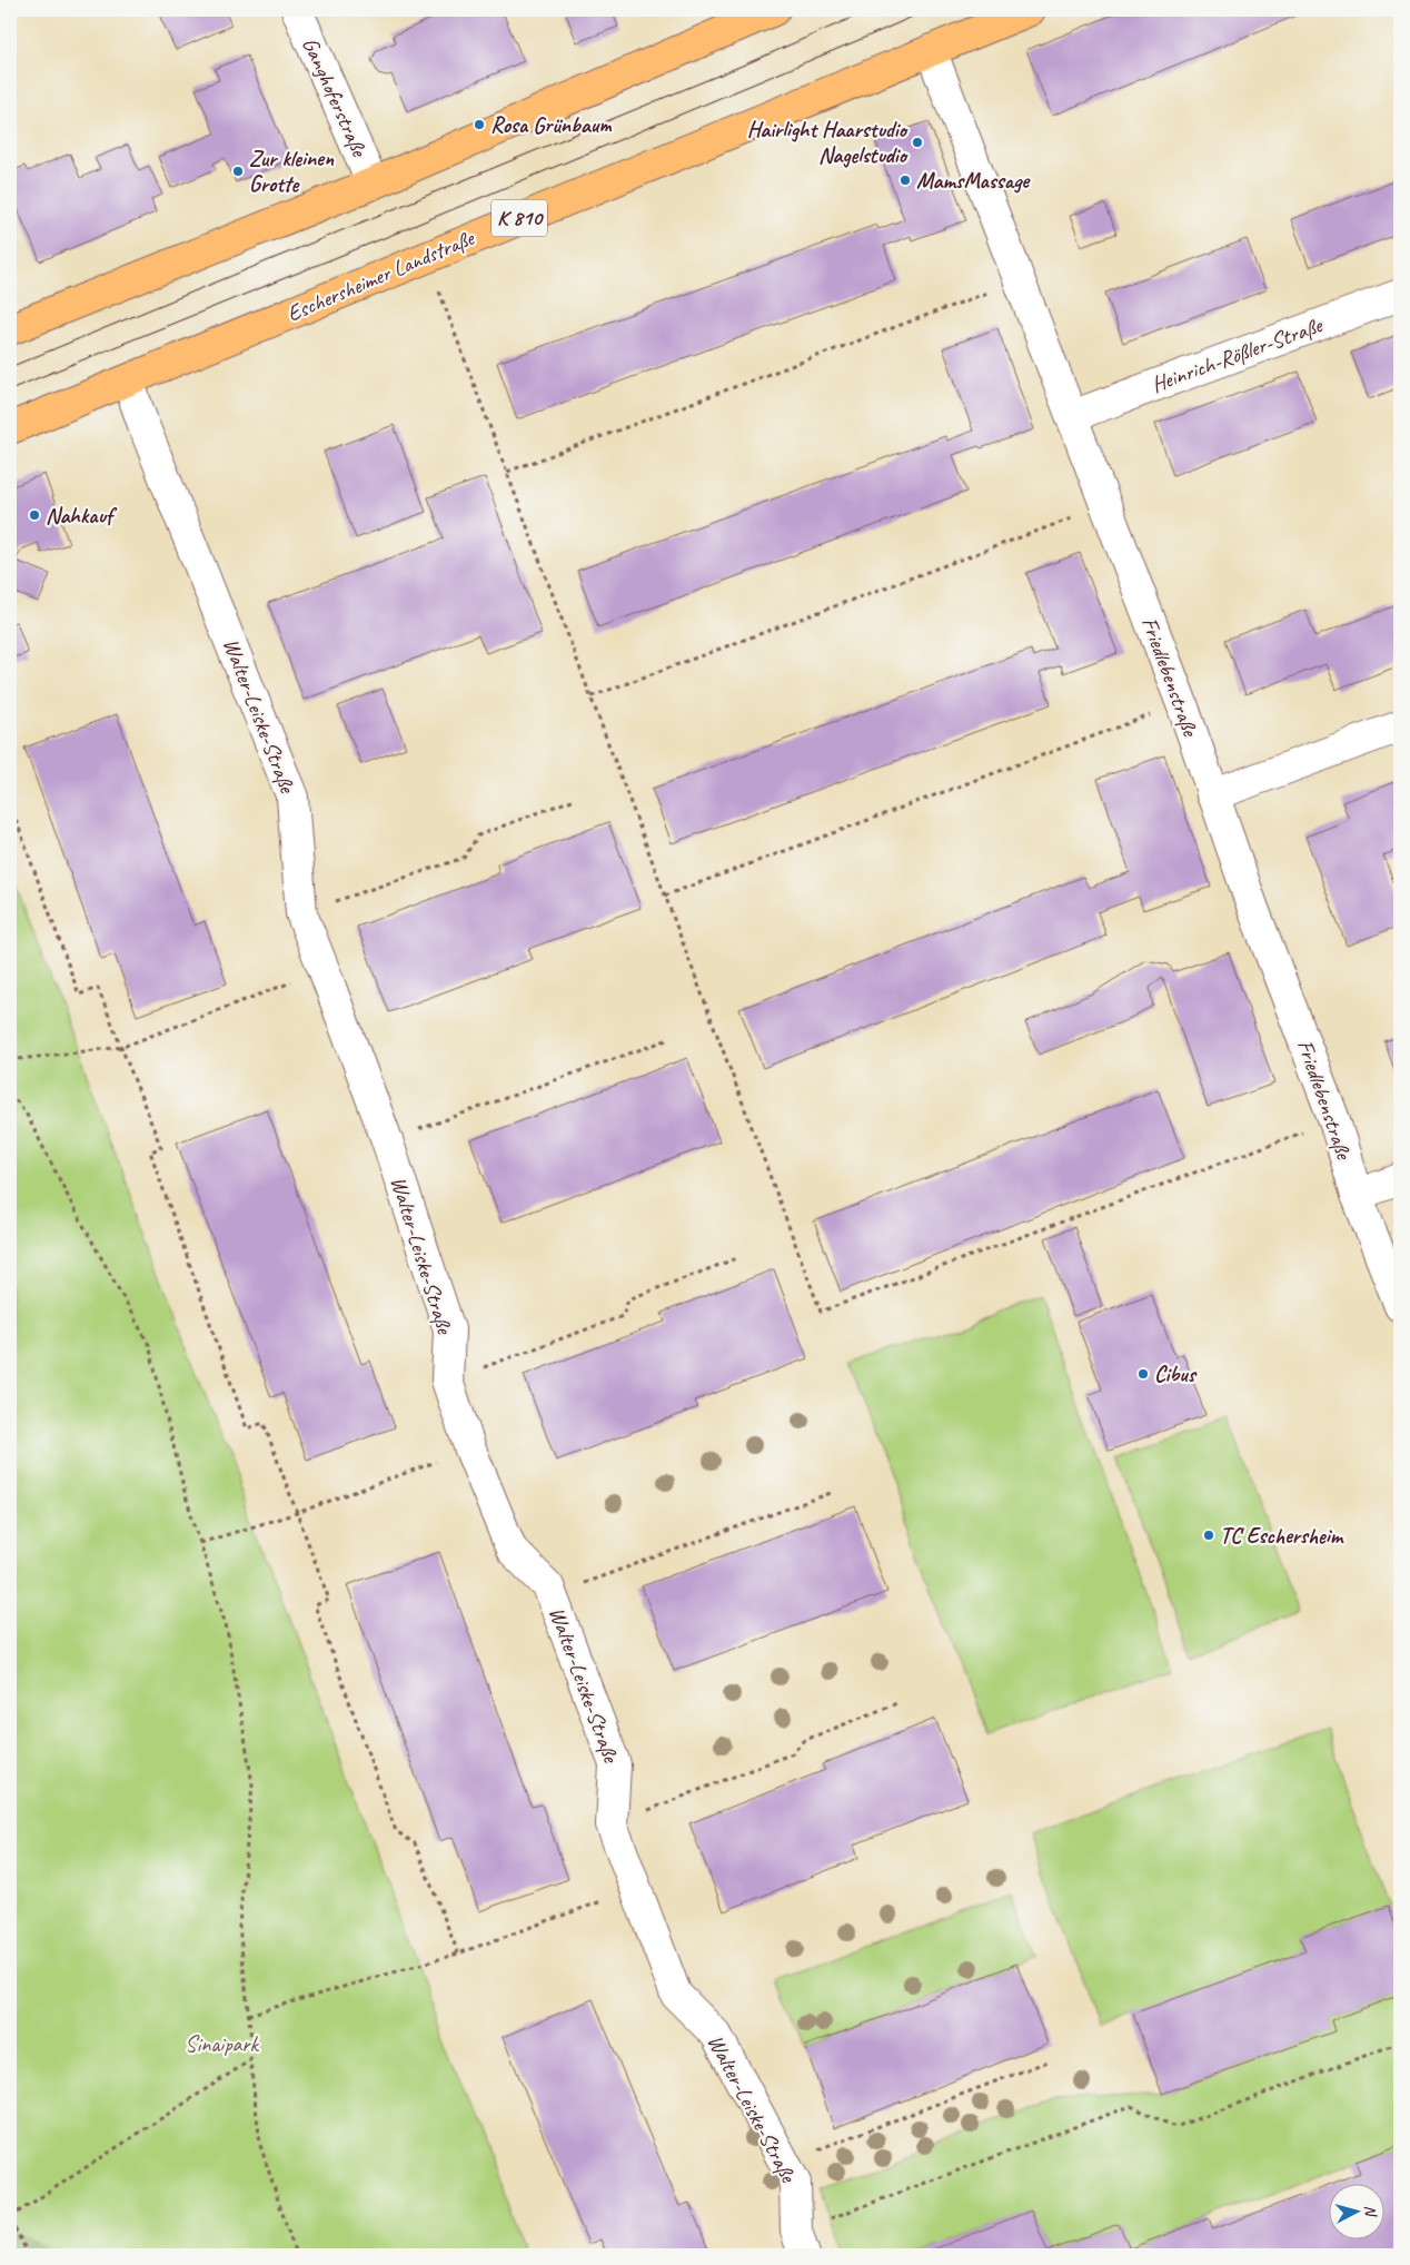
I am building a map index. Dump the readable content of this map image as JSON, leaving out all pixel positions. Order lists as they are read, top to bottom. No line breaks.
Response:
{"streets":{"main road":["K 810","Eschersheimer Landstraße"],"street":["Ganghoferstraße","Heinrich-Rößler-Straße","Friedlebenstraße","Walter-Leiske-Straße"]},"crossings":[["Eschersheimer Landstraße","Friedlebenstraße"],["Eschersheimer Landstraße","Walter-Leiske-Straße"],["Heinrich-Rößler-Straße","Friedlebenstraße"]],"parks":["Sinaipark"],"places":["Rosa Grünbaum","Hairlight Haarstudio Nagelstudio","Zur kleinen Grotte","MamsMassage","Nahkauf","Cibus","TC Eschersheim"],"north":"right"}
